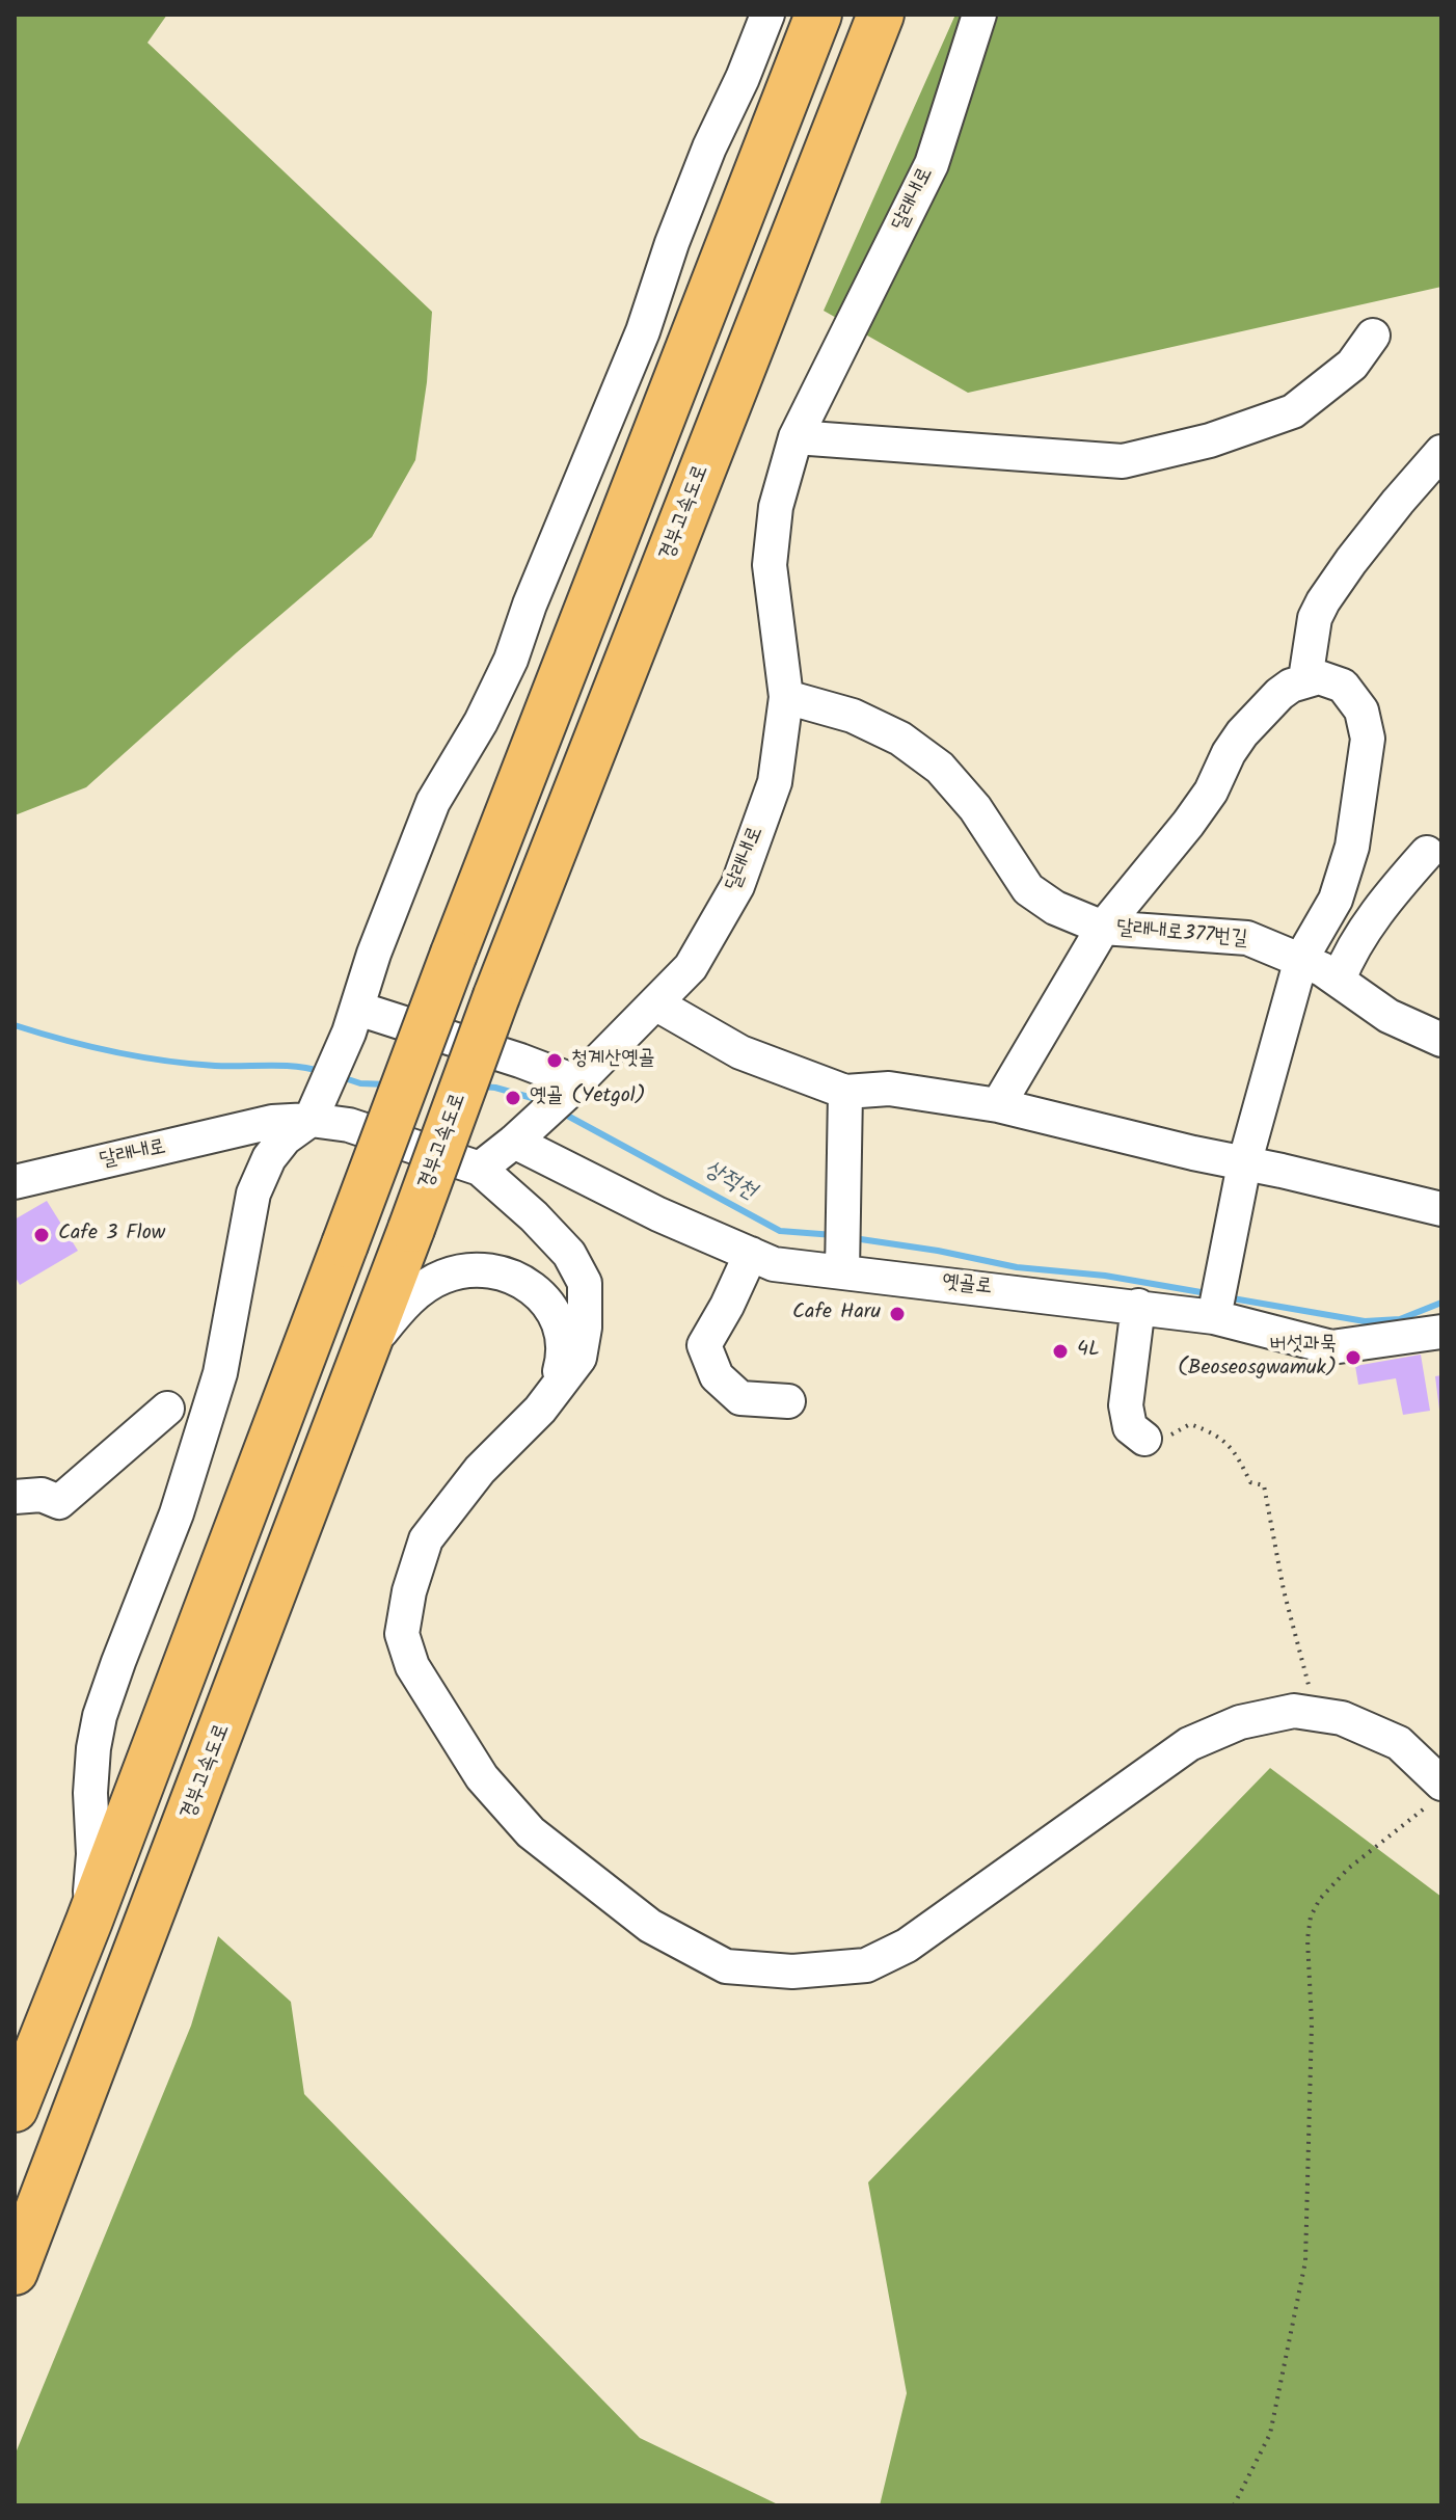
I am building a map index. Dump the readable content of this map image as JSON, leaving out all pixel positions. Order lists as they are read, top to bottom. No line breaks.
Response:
{"streets":{"highway":["경부고속도로"],"street":["달래내로","달래내로377번길","옛골로"]},"crossings":[["달래내로","달래내로377번길"],["달래내로","옛골로"]],"water":["상적천"],"places":["청계산옛골","옛골 (Yetgol)","Cafe 3 Flow","Cafe Haru","4L","버섯과묵 (Beoseosgwamuk)"]}
